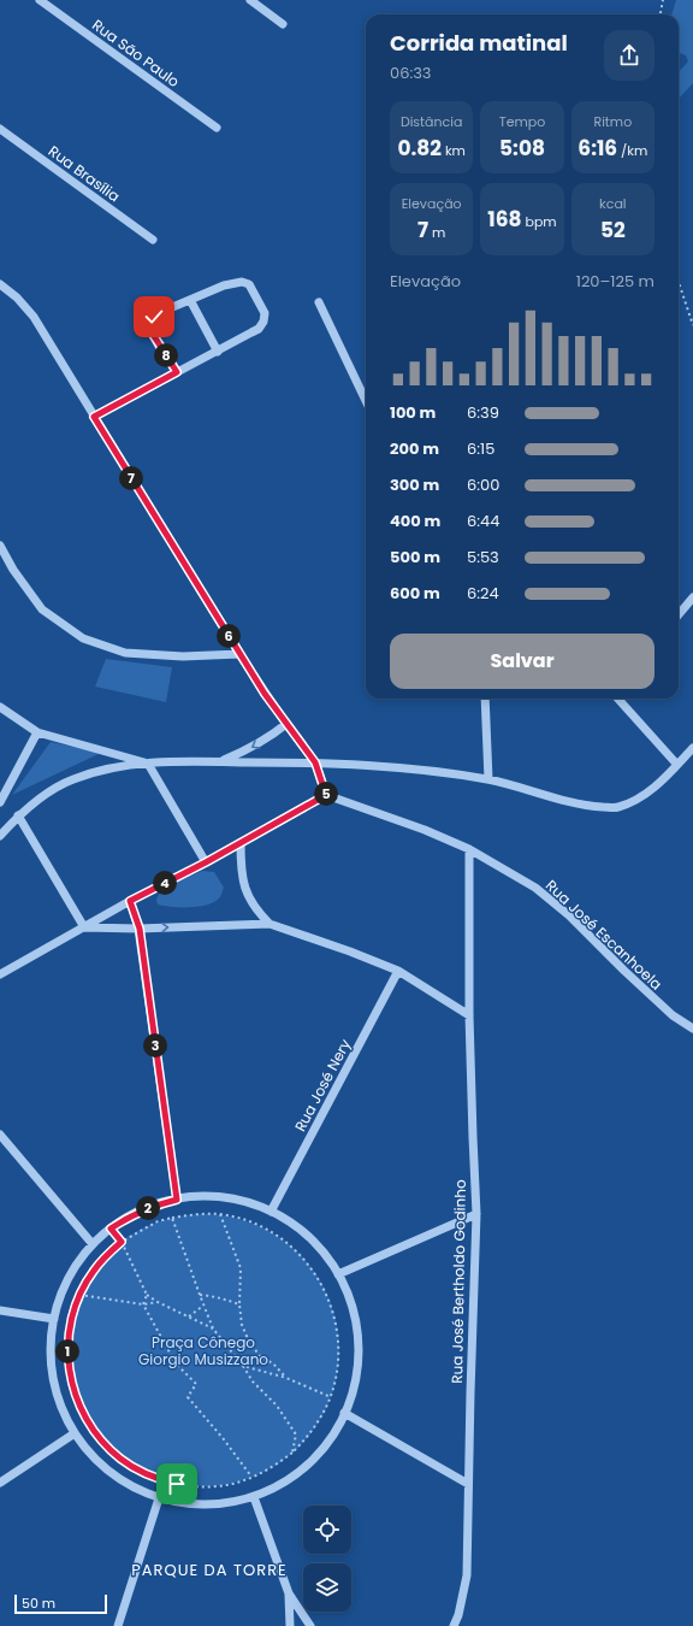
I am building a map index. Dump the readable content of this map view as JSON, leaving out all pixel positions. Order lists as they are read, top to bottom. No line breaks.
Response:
{"streets":{"street":["Rua São Paulo","Rua Brasília","Rua José Escanhoela","Rua José Nery","Rua José Bertholdo Godinho"]},"crossings":[["Rua José Escanhoela","Rua José Bertholdo Godinho"]],"districts":["PARQUE DA TORRE"],"parks":["Praça Cônego Giorgio Musizzano"],"scale_bar":"50 m","page":{"heading":["Corrida matinal","06:33"],"stats":[["Distância","0.82 km"],["Tempo","5:08"],["Ritmo","6:16 /km"],["Elevação","7 m"],["168 bpm"],["kcal","52"]],"chart":["Elevação","120–125 m"],"pins":["8","7","6","5","4","3","2","1"],"list":[{"name":"100 m","note":"6:39"},{"name":"200 m","note":"6:15"},{"name":"300 m","note":"6:00"},{"name":"400 m","note":"6:44"},{"name":"500 m","note":"5:53"},{"name":"600 m","note":"6:24"}],"buttons":"Salvar","scale":"50 m"}}
